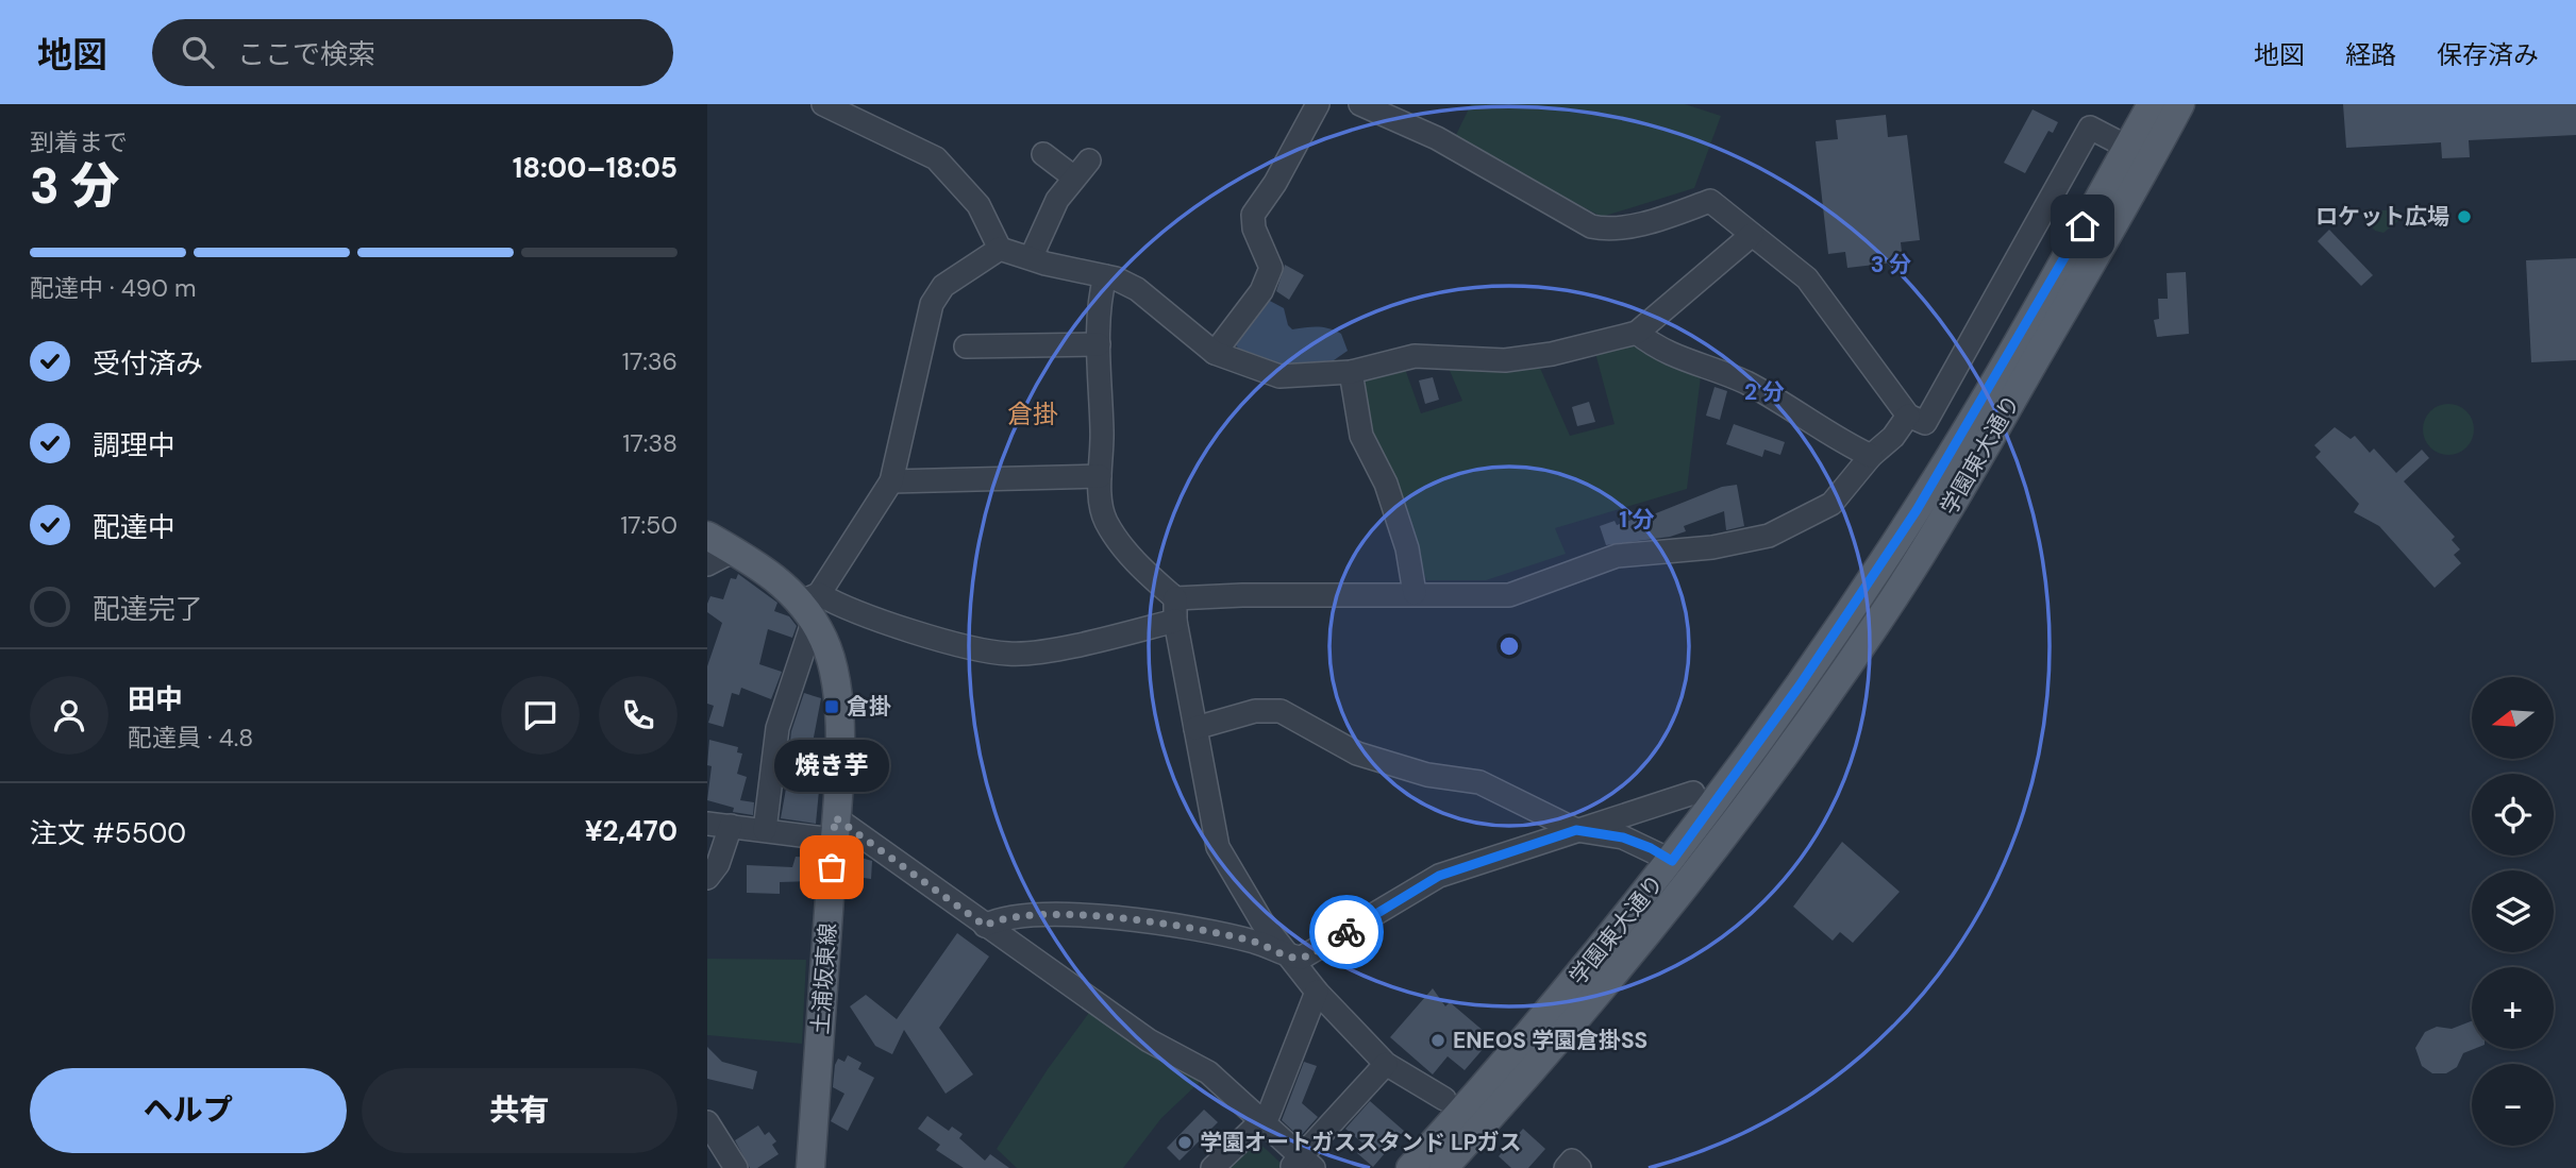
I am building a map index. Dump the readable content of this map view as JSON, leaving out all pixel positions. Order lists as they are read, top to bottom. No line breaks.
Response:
{"streets":{"main road":["学園東大通り","土浦坂東線"]},"districts":["倉掛"],"places":{"other":["ロケット広場","焼き芋","ENEOS 学園倉掛SS","学園オートガススタンド LPガス"],"transit":["倉掛"]},"north":"left","page":{"header":"地図","search":"ここで検索","nav":["地図","経路","保存済み"],"heading":["3 分","到着まで","18:00–18:05"],"panel":["田中","配達員 · 4.8","注文 #5500","¥2,470"],"bar":"配達中 · 490 m","list":[["受付済み","17:36"],["調理中","17:38"],["配達中","17:50"],"配達完了"],"map_buttons":["+","−"],"bubble":"焼き芋","buttons":["ヘルプ","共有"]},"rings":["3 分","2 分","1 分"]}
